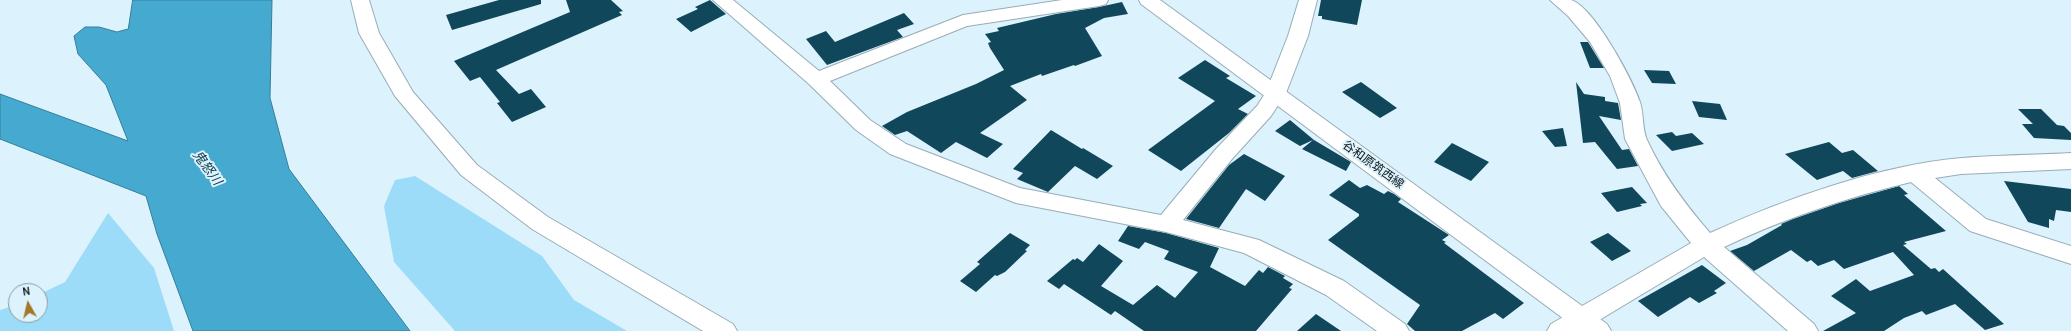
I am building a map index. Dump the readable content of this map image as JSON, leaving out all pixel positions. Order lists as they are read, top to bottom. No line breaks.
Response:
{"streets":{"street":["谷和原筑西線"]},"water":["鬼怒川"],"north":"top"}
